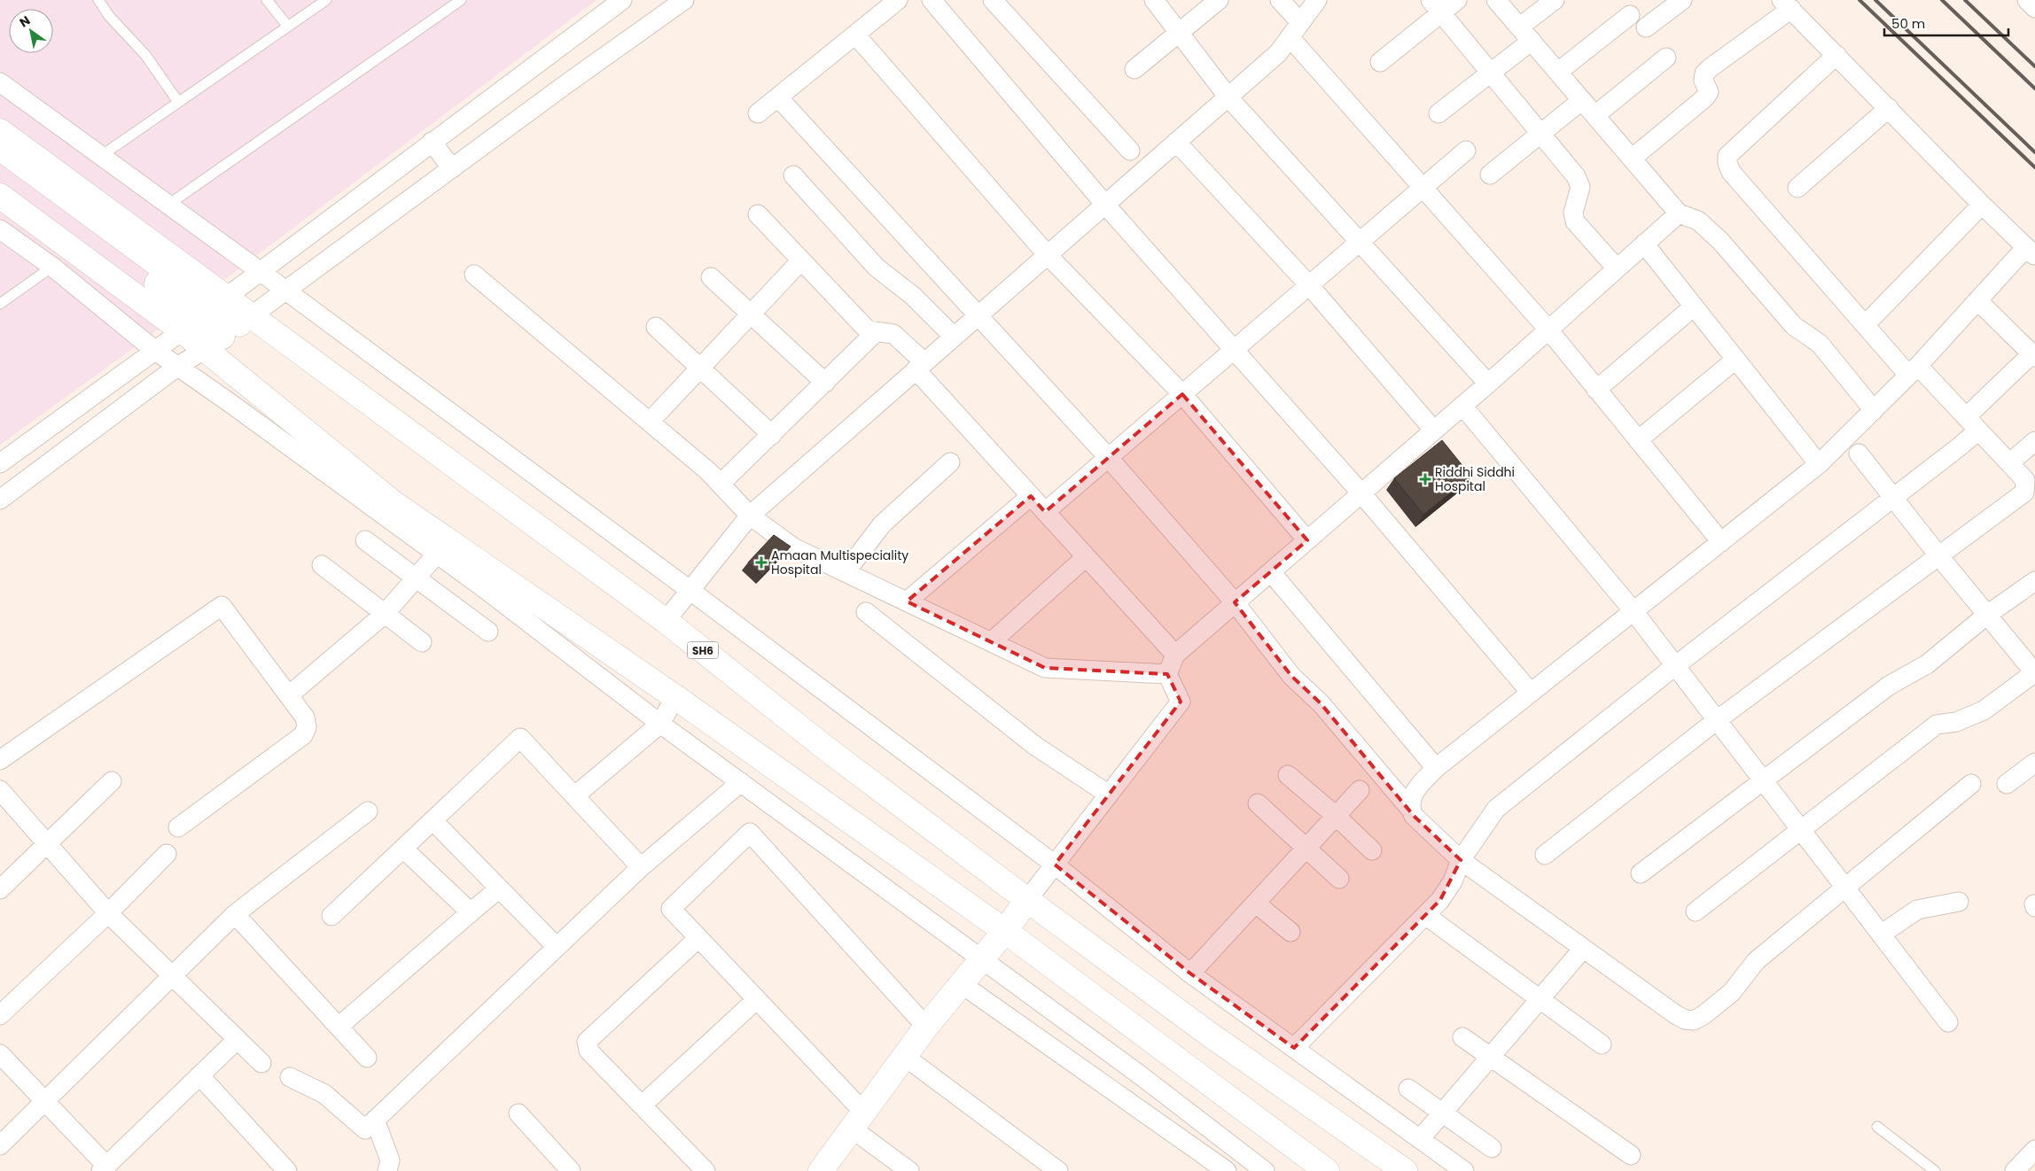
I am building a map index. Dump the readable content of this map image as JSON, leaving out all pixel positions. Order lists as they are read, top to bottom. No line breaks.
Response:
{"streets":{"main road":["SH6"]},"places":{"health":["Riddhi Siddhi Hospital","Amaan Multispeciality Hospital"]},"scale_bar":"50 m","north":"top left"}
